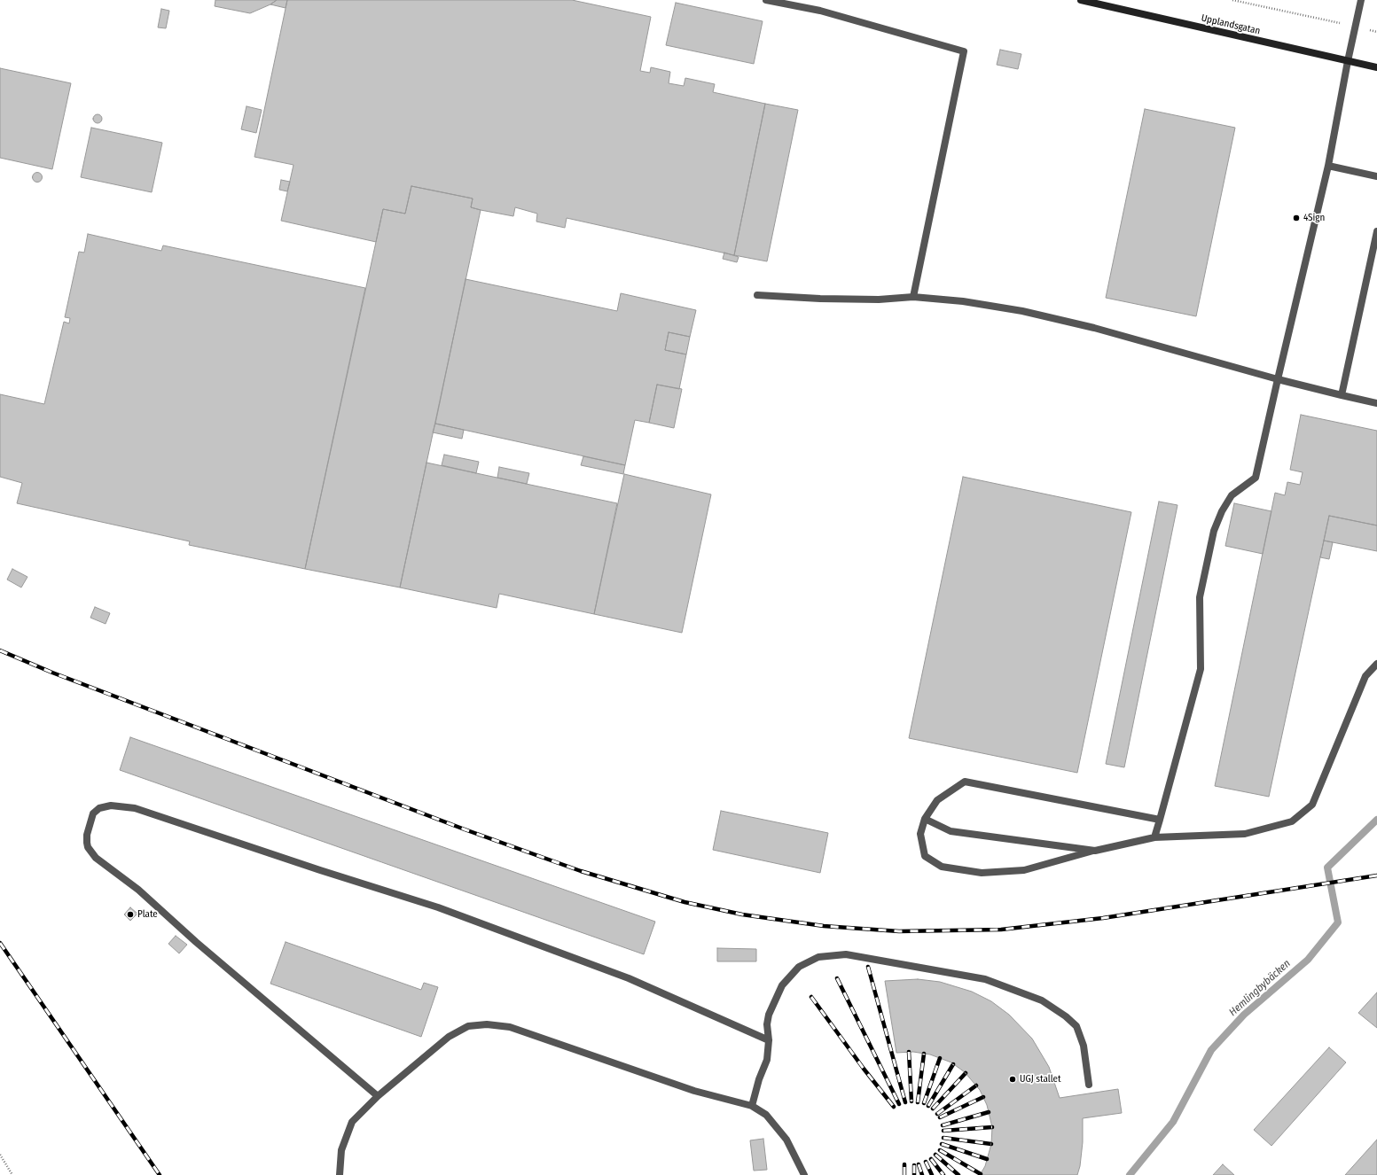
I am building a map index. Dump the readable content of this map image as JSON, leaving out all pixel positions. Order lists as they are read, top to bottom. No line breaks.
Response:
{"streets":{"main road":["Upplandsgatan"]},"water":["Hemlingbybäcken"],"places":["4Sign","Plate","UGJ stallet"]}
